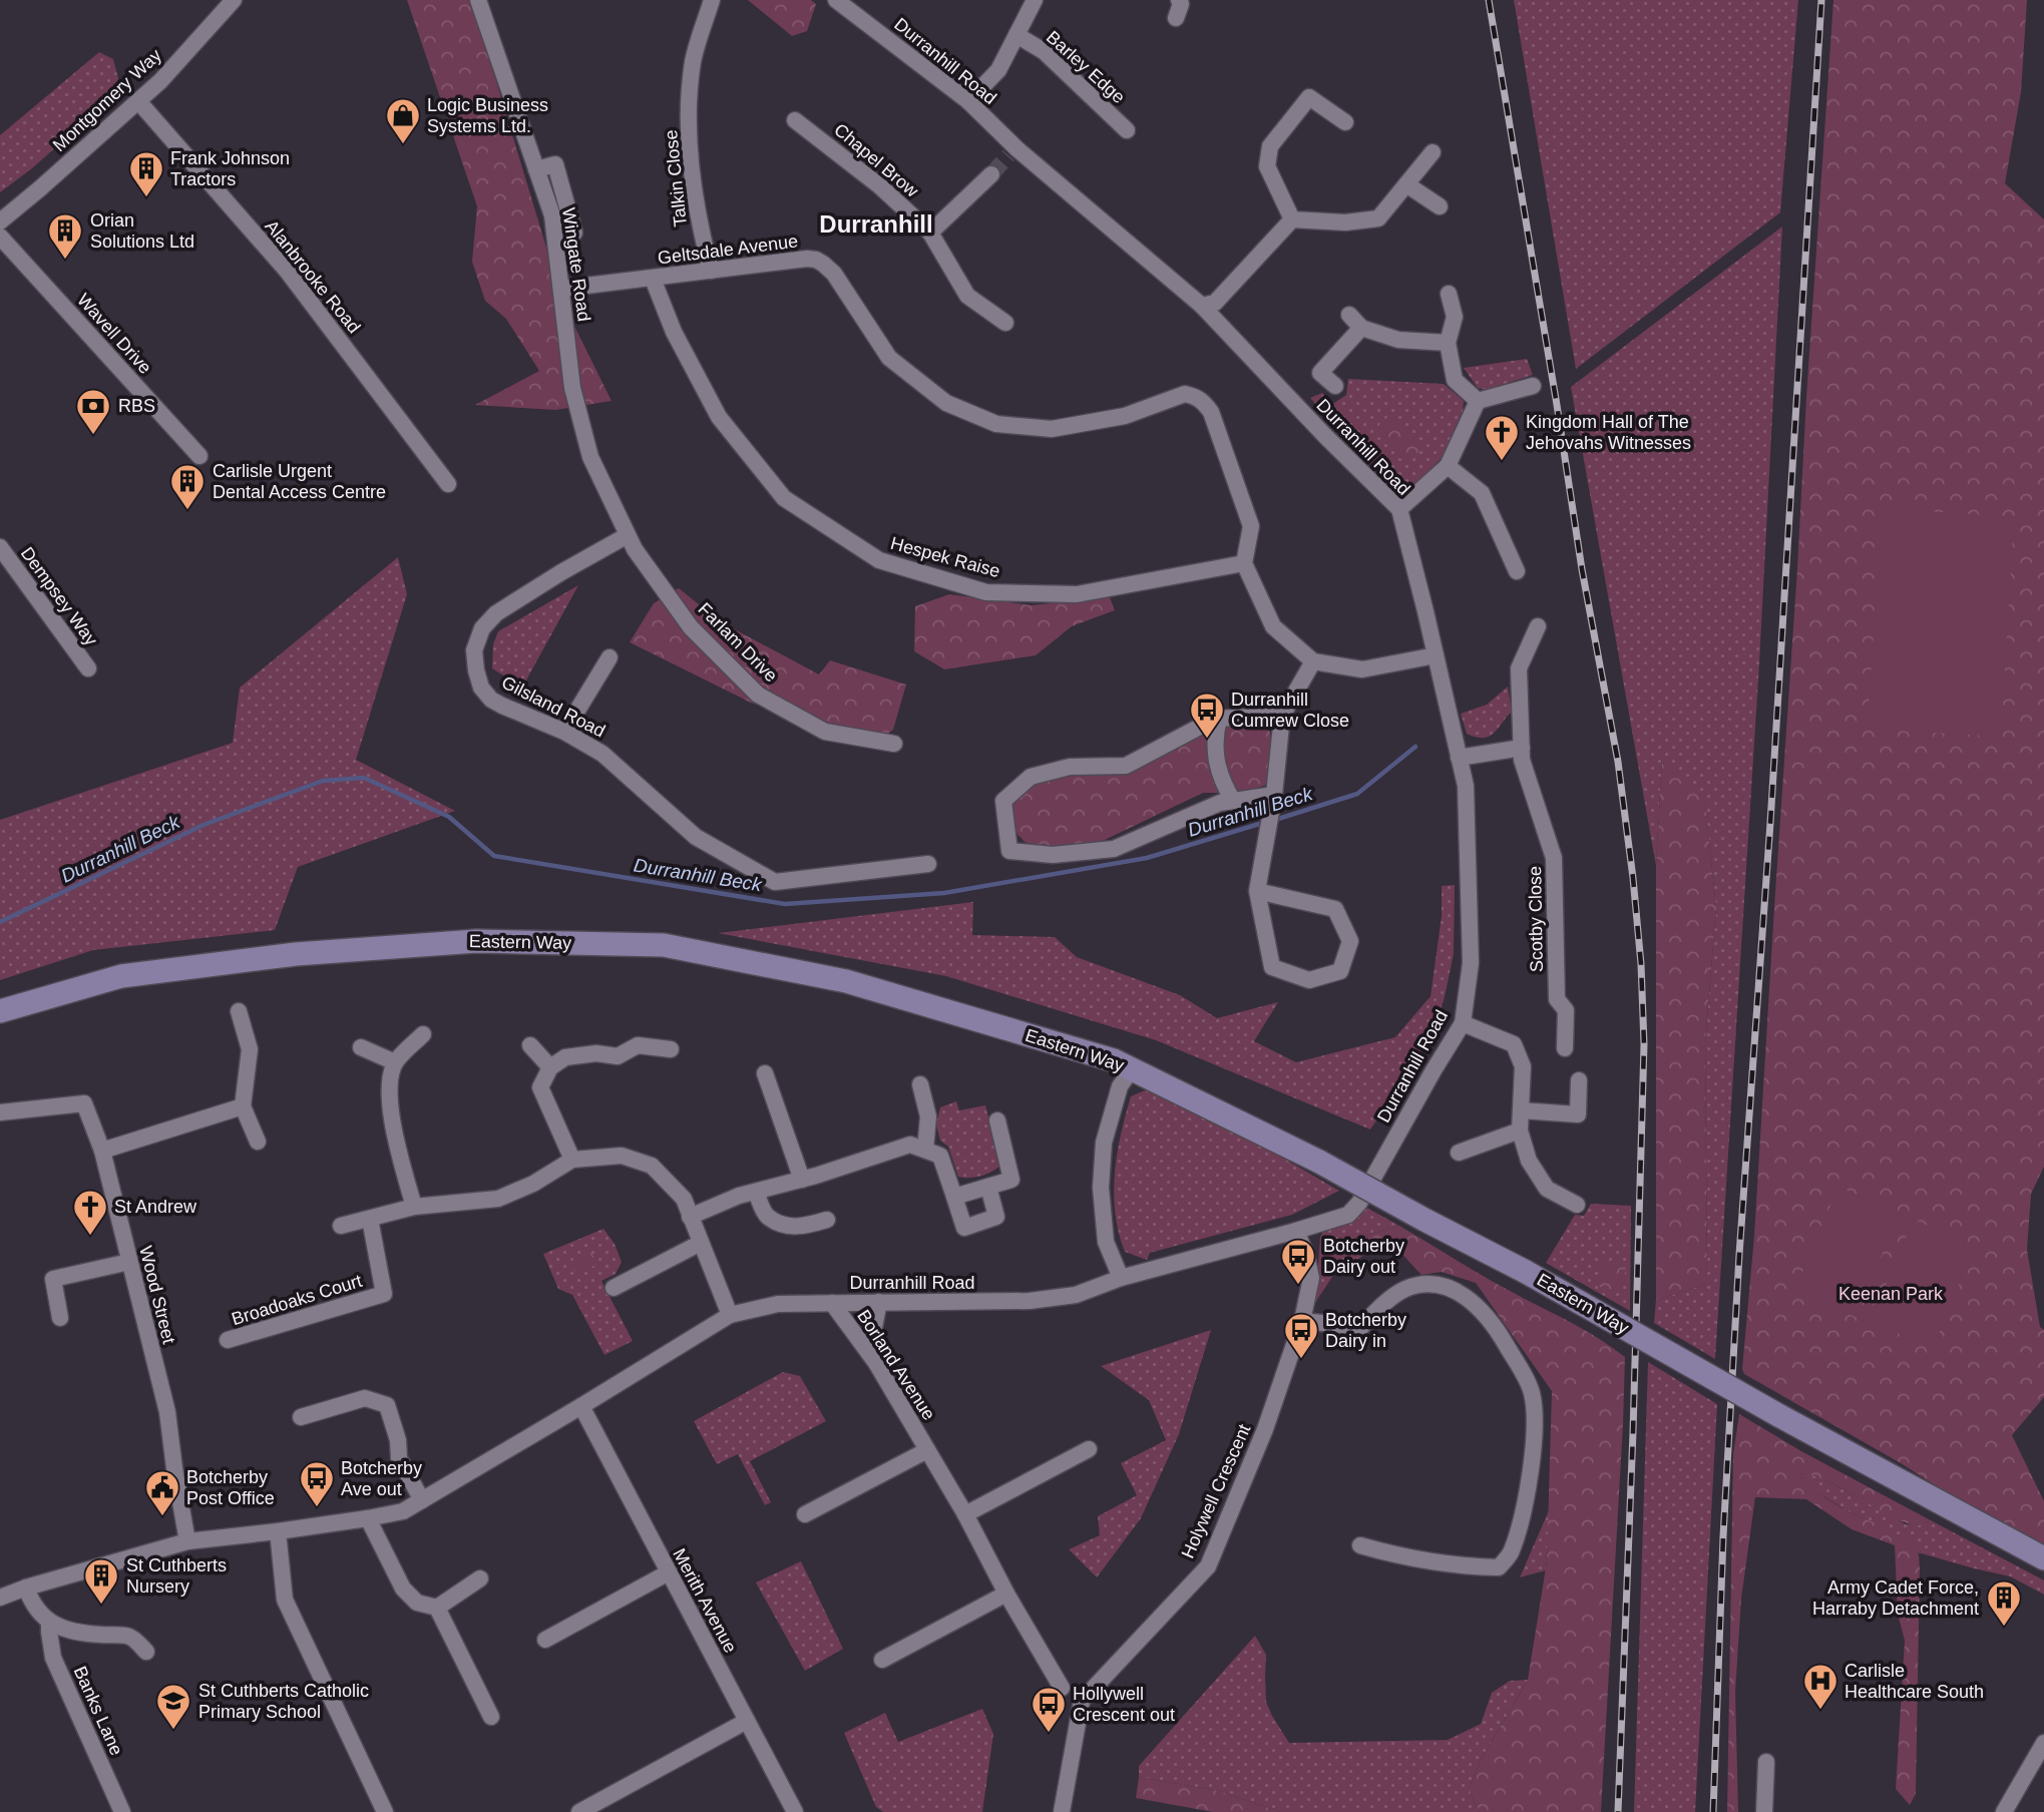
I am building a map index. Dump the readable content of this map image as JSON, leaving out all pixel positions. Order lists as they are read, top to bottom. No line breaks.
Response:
{"streets":{"street":["Durranhill Road","Barley Edge","Montgomery Way","Chapel Brow","Talkin Close","Geltsdale Avenue","Wingate Road","Alanbrooke Road","Wavell Drive","Hespek Raise","Dempsey Way","Farlam Drive","Gilsland Road","Scotby Close","Eastern Way","Wood Street","Broadoaks Court","Borland Avenue","Holywell Crescent","Merith Avenue","Banks Lane"]},"crossings":[["Durranhill Road","Barley Edge"],["Durranhill Road","Wood Street"],["Durranhill Road","Borland Avenue"],["Durranhill Road","Holywell Crescent"],["Durranhill Road","Merith Avenue"],["Durranhill Road","Banks Lane"],["Montgomery Way","Alanbrooke Road"],["Talkin Close","Geltsdale Avenue"],["Geltsdale Avenue","Wingate Road"],["Geltsdale Avenue","Hespek Raise"],["Wingate Road","Farlam Drive"],["Wingate Road","Gilsland Road"],["Farlam Drive","Gilsland Road"]],"districts":["Durranhill"],"water":["Durranhill Beck"],"parks":["Keenan Park"],"places":{"shop":["Logic Business Systems Ltd."],"building":["Frank Johnson Tractors","Orian Solutions Ltd","Carlisle Urgent Dental Access Centre","St Cuthberts Nursery","Army Cadet Force, Harraby Detachment"],"bank":["RBS"],"church":["Kingdom Hall of The Jehovahs Witnesses","St Andrew"],"bus stop":["Durranhill Cumrew Close","Botcherby Dairy out","Botcherby Dairy in","Botcherby Ave out","Hollywell Crescent out"],"public building":["Botcherby Post Office"],"hospital":["Carlisle Healthcare South"],"school or university":["St Cuthberts Catholic Primary School"]}}
